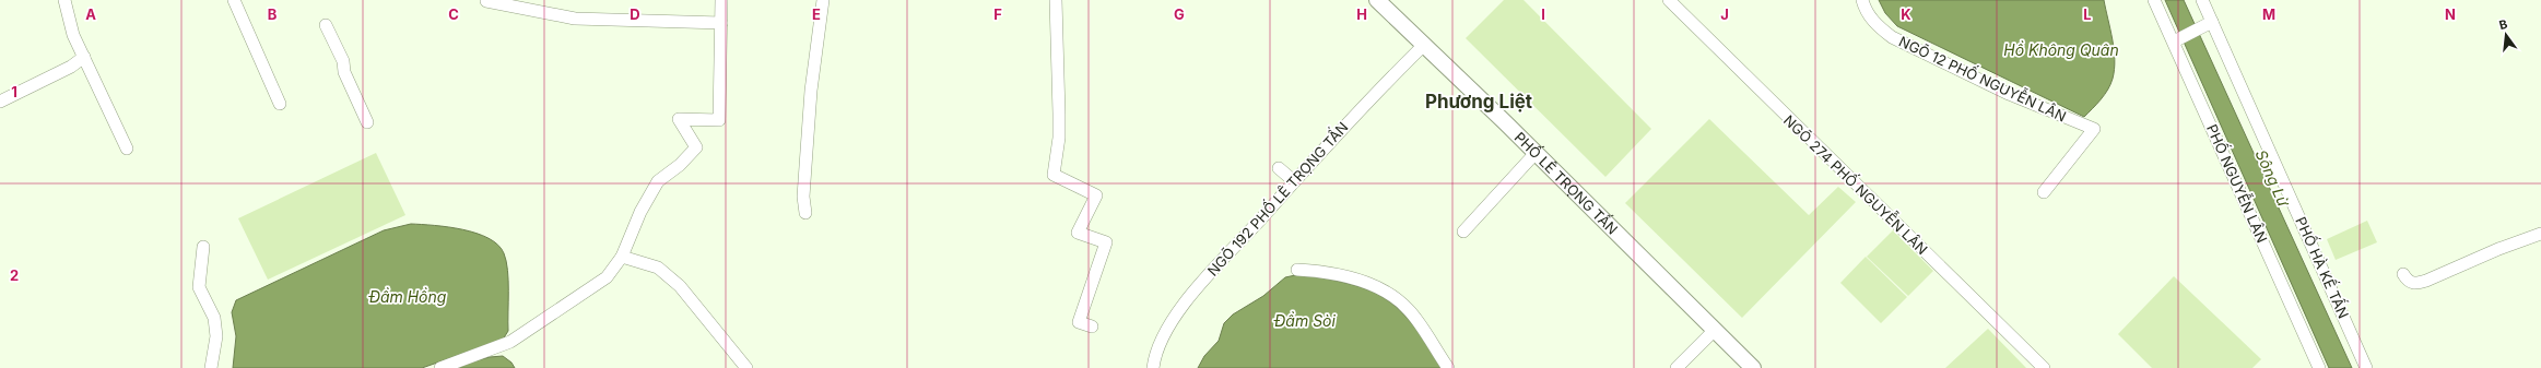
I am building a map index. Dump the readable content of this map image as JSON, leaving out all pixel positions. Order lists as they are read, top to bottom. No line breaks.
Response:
{"streets":{"main road":["PHỐ LÊ TRỌNG TẤN"],"street":["NGÕ 12 PHỐ NGUYỄN LÂN","PHỐ NGUYỄN LÂN","NGÕ 274 PHỐ NGUYỄN LÂN","NGÕ 192 PHỐ LÊ TRỌNG TẤN","PHỐ HÀ KẾ TẤN"]},"crossings":[["PHỐ LÊ TRỌNG TẤN","NGÕ 192 PHỐ LÊ TRỌNG TẤN"]],"districts":["Phương Liệt"],"water":["Hồ Không Quân","Sông Lừ","Đầm Hồng","Đầm Sòi"],"north":"top","grid":{"columns":["A","B","C","D","E","F","G","H","I","J","K","L","M","N"],"rows":["1","2"]}}
